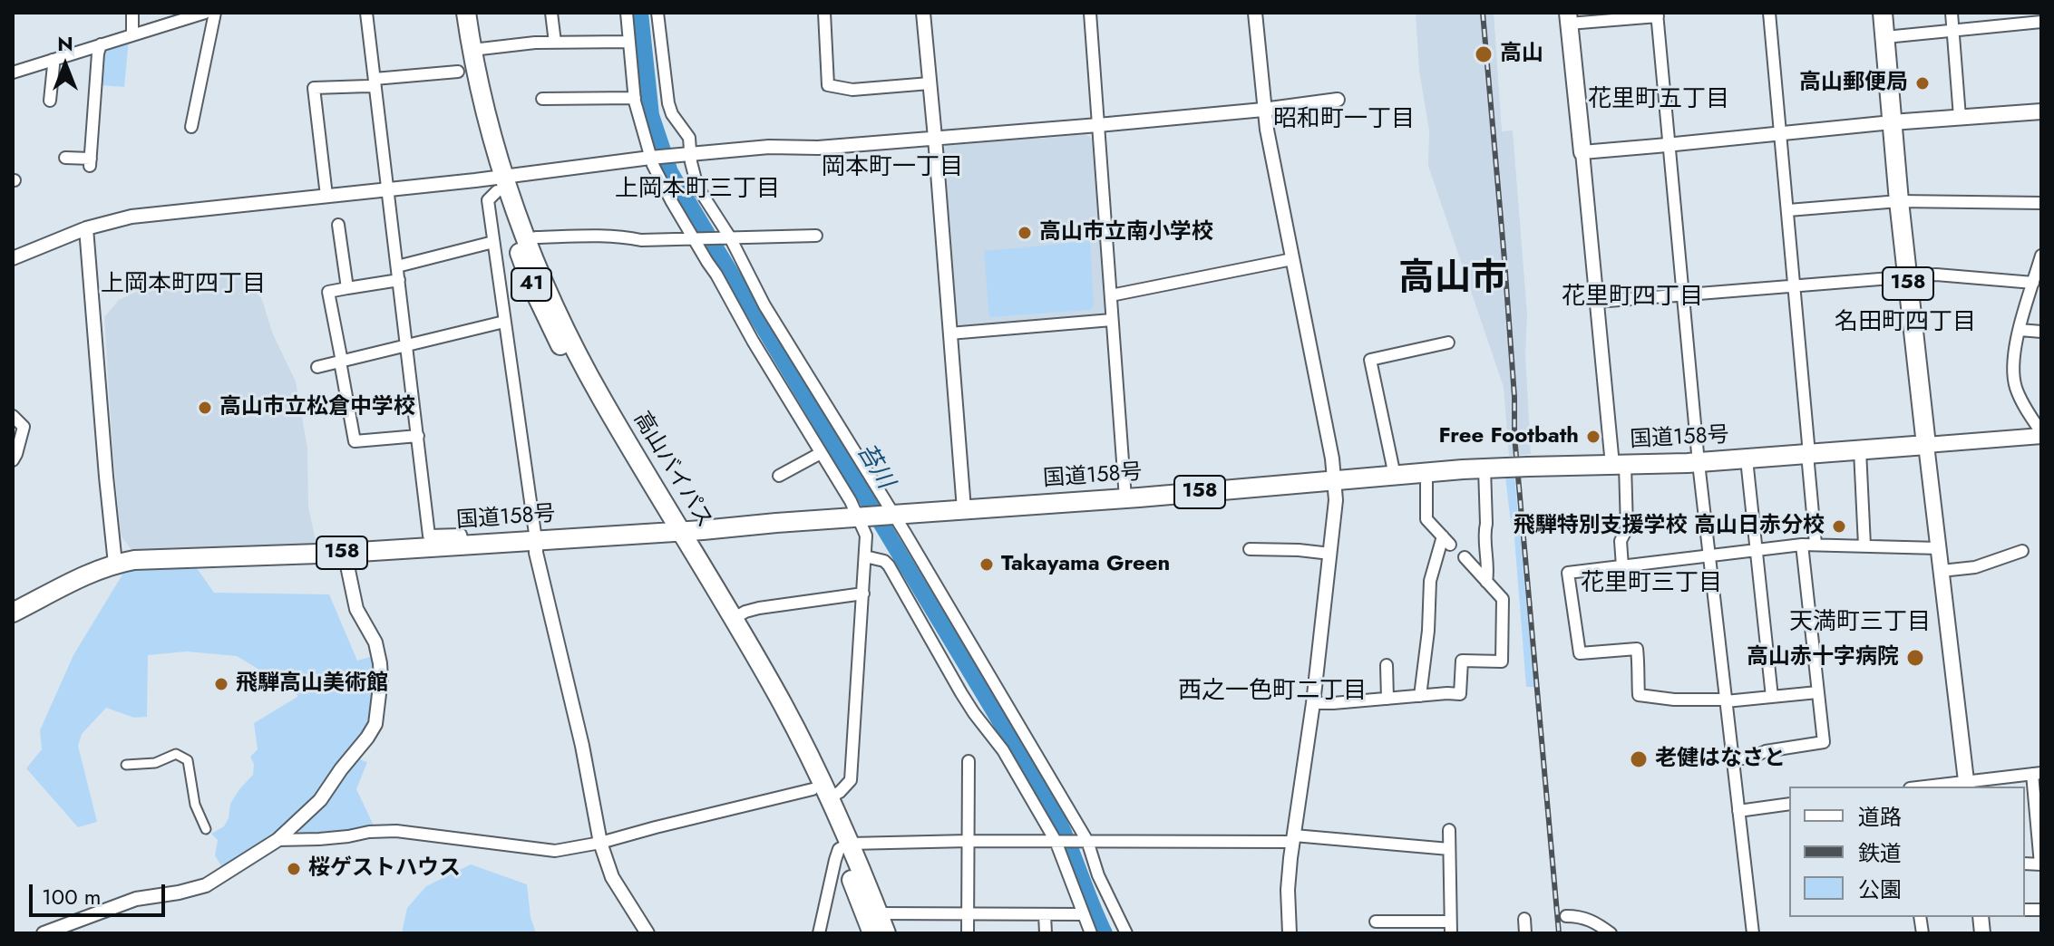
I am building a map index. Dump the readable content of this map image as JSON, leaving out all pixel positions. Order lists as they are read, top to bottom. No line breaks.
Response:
{"streets":{"highway":["158","41","国道158号","高山バイパス"]},"crossings":[["158","国道158号"],["国道158号","高山バイパス"]],"districts":["花里町五丁目","昭和町一丁目","岡本町一丁目","上岡本町三丁目","高山市","上岡本町四丁目","花里町四丁目","名田町四丁目","花里町三丁目","天満町三丁目","西之一色町二丁目"],"water":["苔川"],"places":["高山","高山郵便局","高山市立南小学校","高山市立松倉中学校","Free Footbath","飛騨特別支援学校 高山日赤分校","Takayama Green","高山赤十字病院","飛騨高山美術館","老健はなさと","桜ゲストハウス"],"legend":["道路","鉄道","公園"],"scale_bar":"100 m","north":"top"}
